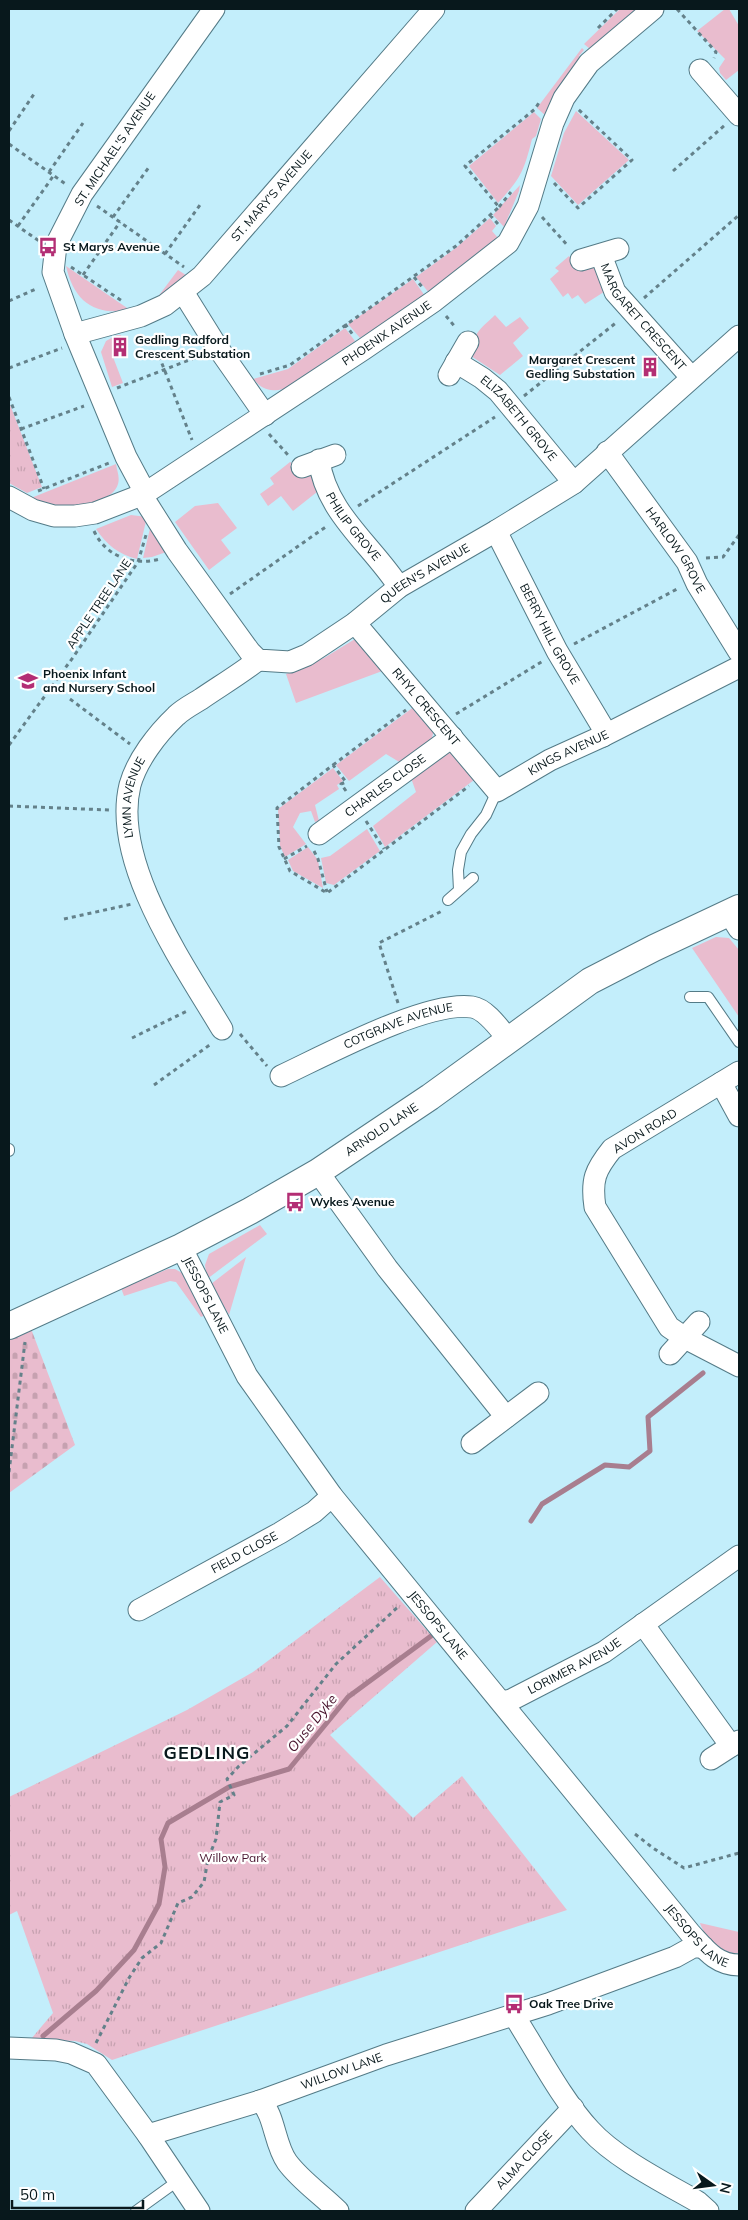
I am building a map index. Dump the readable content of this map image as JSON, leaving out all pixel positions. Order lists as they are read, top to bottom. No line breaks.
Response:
{"streets":{"street":["ST. MICHAEL'S AVENUE","ST. MARY'S AVENUE","MARGARET CRESCENT","PHOENIX AVENUE","ELIZABETH GROVE","PHILIP GROVE","HARLOW GROVE","QUEEN'S AVENUE","BERRY HILL GROVE","RHYL CRESCENT","KINGS AVENUE","CHARLES CLOSE","LYMN AVENUE","COTGRAVE AVENUE","ARNOLD LANE","AVON ROAD","JESSOPS LANE","FIELD CLOSE","LORIMER AVENUE","WILLOW LANE","ALMA CLOSE"],"path":["APPLE TREE LANE"]},"crossings":[["ST. MICHAEL'S AVENUE","ST. MARY'S AVENUE"],["ST. MICHAEL'S AVENUE","PHOENIX AVENUE"],["MARGARET CRESCENT","QUEEN'S AVENUE"],["ELIZABETH GROVE","QUEEN'S AVENUE"],["PHILIP GROVE","QUEEN'S AVENUE"],["HARLOW GROVE","QUEEN'S AVENUE"],["QUEEN'S AVENUE","BERRY HILL GROVE"],["QUEEN'S AVENUE","RHYL CRESCENT"],["QUEEN'S AVENUE","LYMN AVENUE"],["BERRY HILL GROVE","KINGS AVENUE"],["RHYL CRESCENT","KINGS AVENUE"],["RHYL CRESCENT","CHARLES CLOSE"],["COTGRAVE AVENUE","ARNOLD LANE"],["ARNOLD LANE","JESSOPS LANE"],["JESSOPS LANE","FIELD CLOSE"],["JESSOPS LANE","LORIMER AVENUE"],["JESSOPS LANE","WILLOW LANE"]],"districts":["GEDLING"],"water":["Ouse Dyke"],"parks":["Willow Park"],"places":{"bus stop":["St Marys Avenue","Wykes Avenue","Oak Tree Drive"],"building":["Gedling Radford Crescent Substation","Margaret Crescent Gedling Substation"],"school or university":["Phoenix Infant and Nursery School"]},"scale_bar":"50 m","north":"right"}
